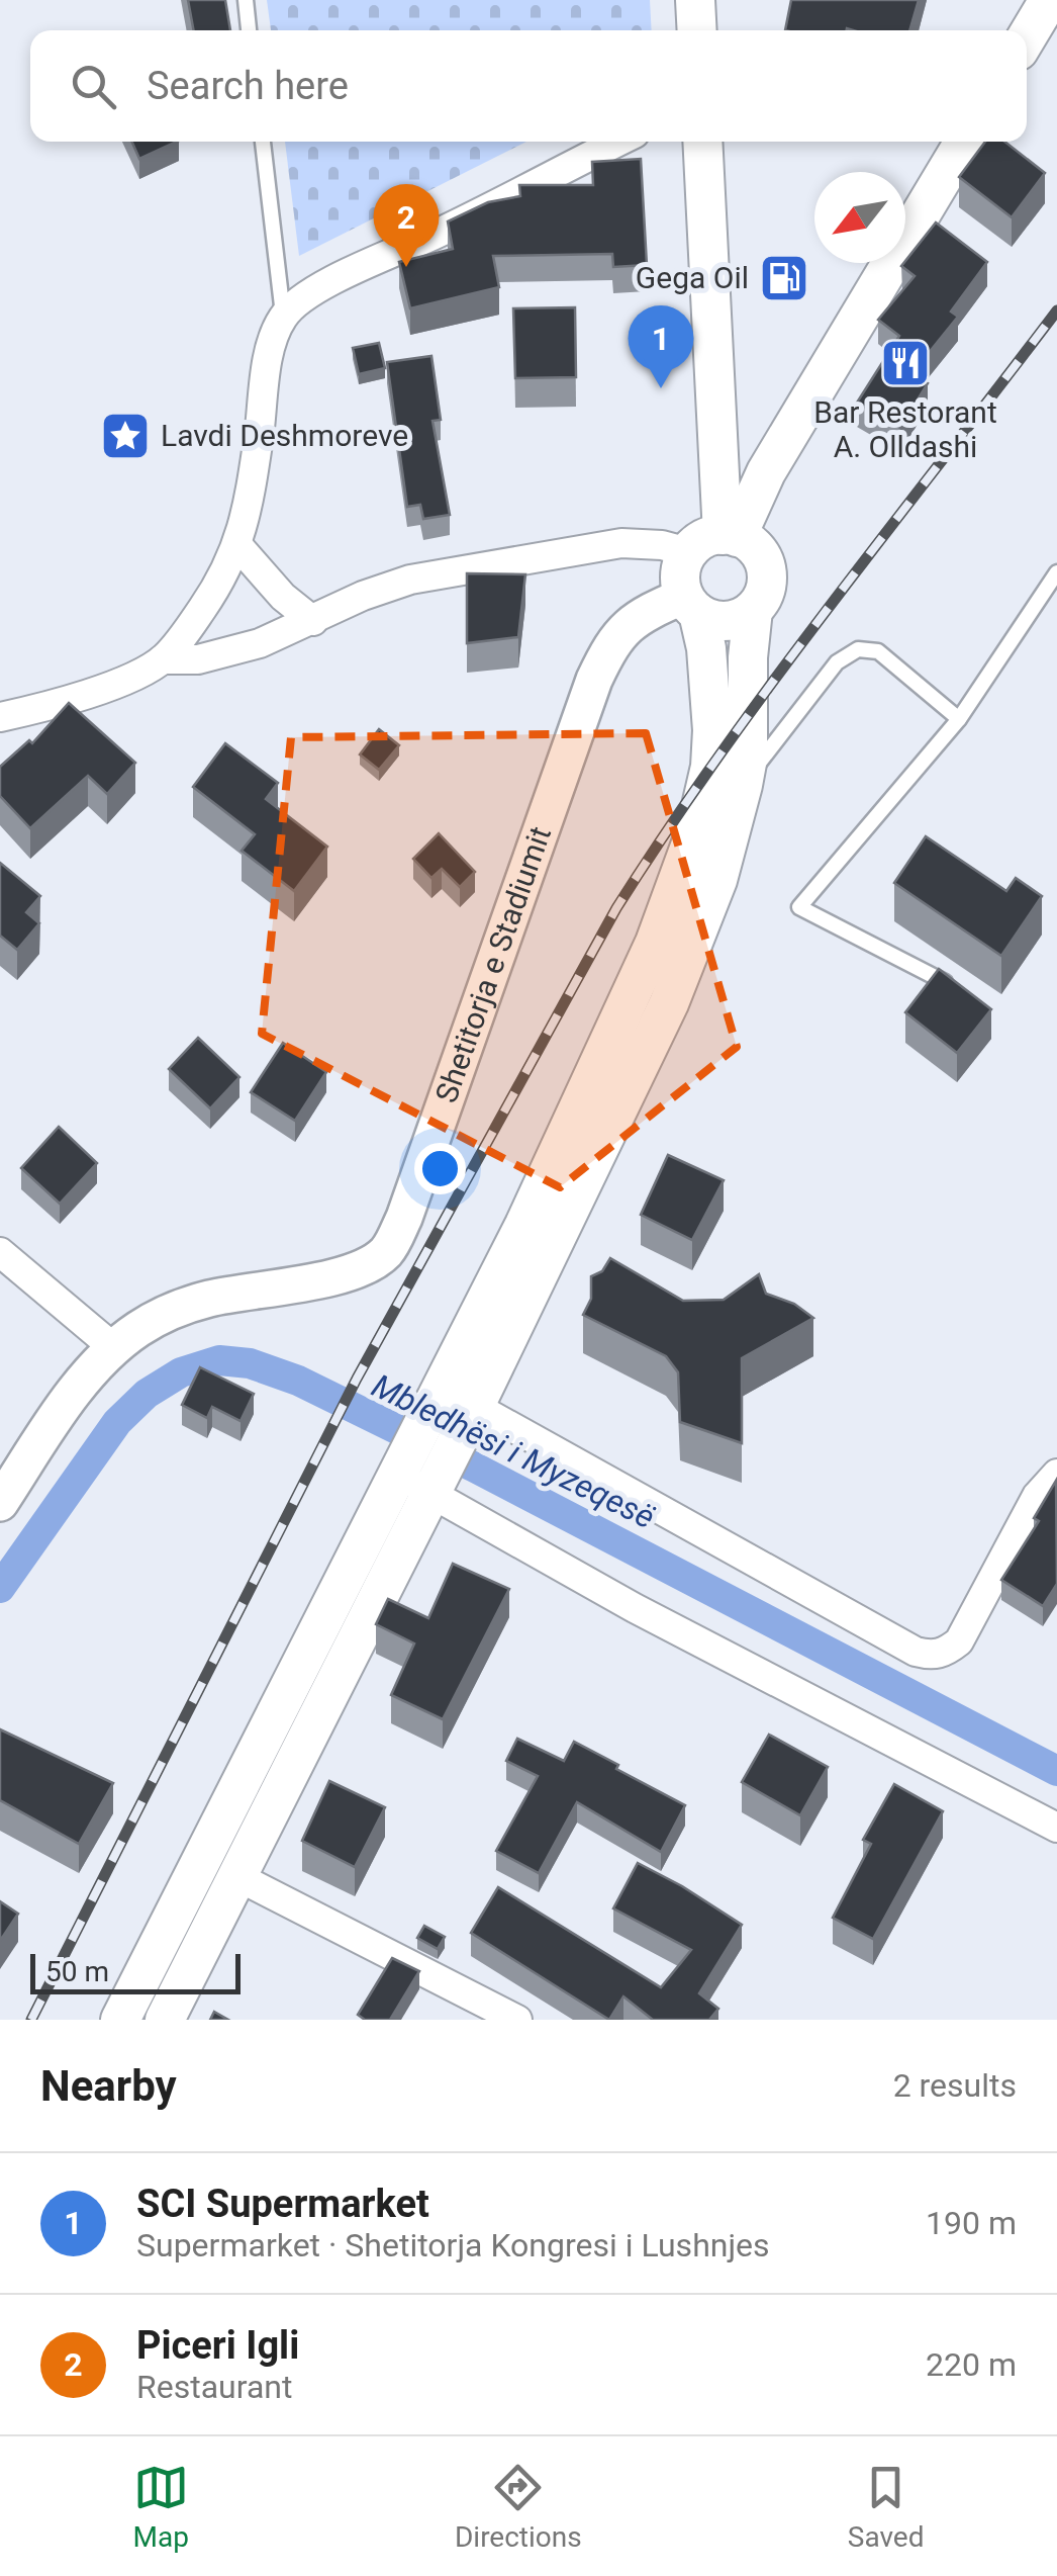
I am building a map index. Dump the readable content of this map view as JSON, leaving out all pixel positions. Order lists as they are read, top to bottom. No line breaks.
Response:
{"streets":{"street":["Shetitorja e Stadiumit"]},"water":["Mbledhësi i Myzeqesë"],"places":{"fuel station":["Gega Oil"],"restaurant":["Bar Restorant A. Olldashi"],"place":["Lavdi Deshmoreve"]},"scale_bar":"50 m","north":"bottom left","page":{"search":"Search here","pins":["2","1"],"scale":"50 m","heading":["Nearby","2 results"],"list":[{"mark":"1","name":"SCI Supermarket","note":"Supermarket · Shetitorja Kongresi i Lushnjes","value":"190 m"},{"mark":"2","name":"Piceri Igli","note":"Restaurant","value":"220 m"}],"nav":["Map","Directions","Saved"]}}
